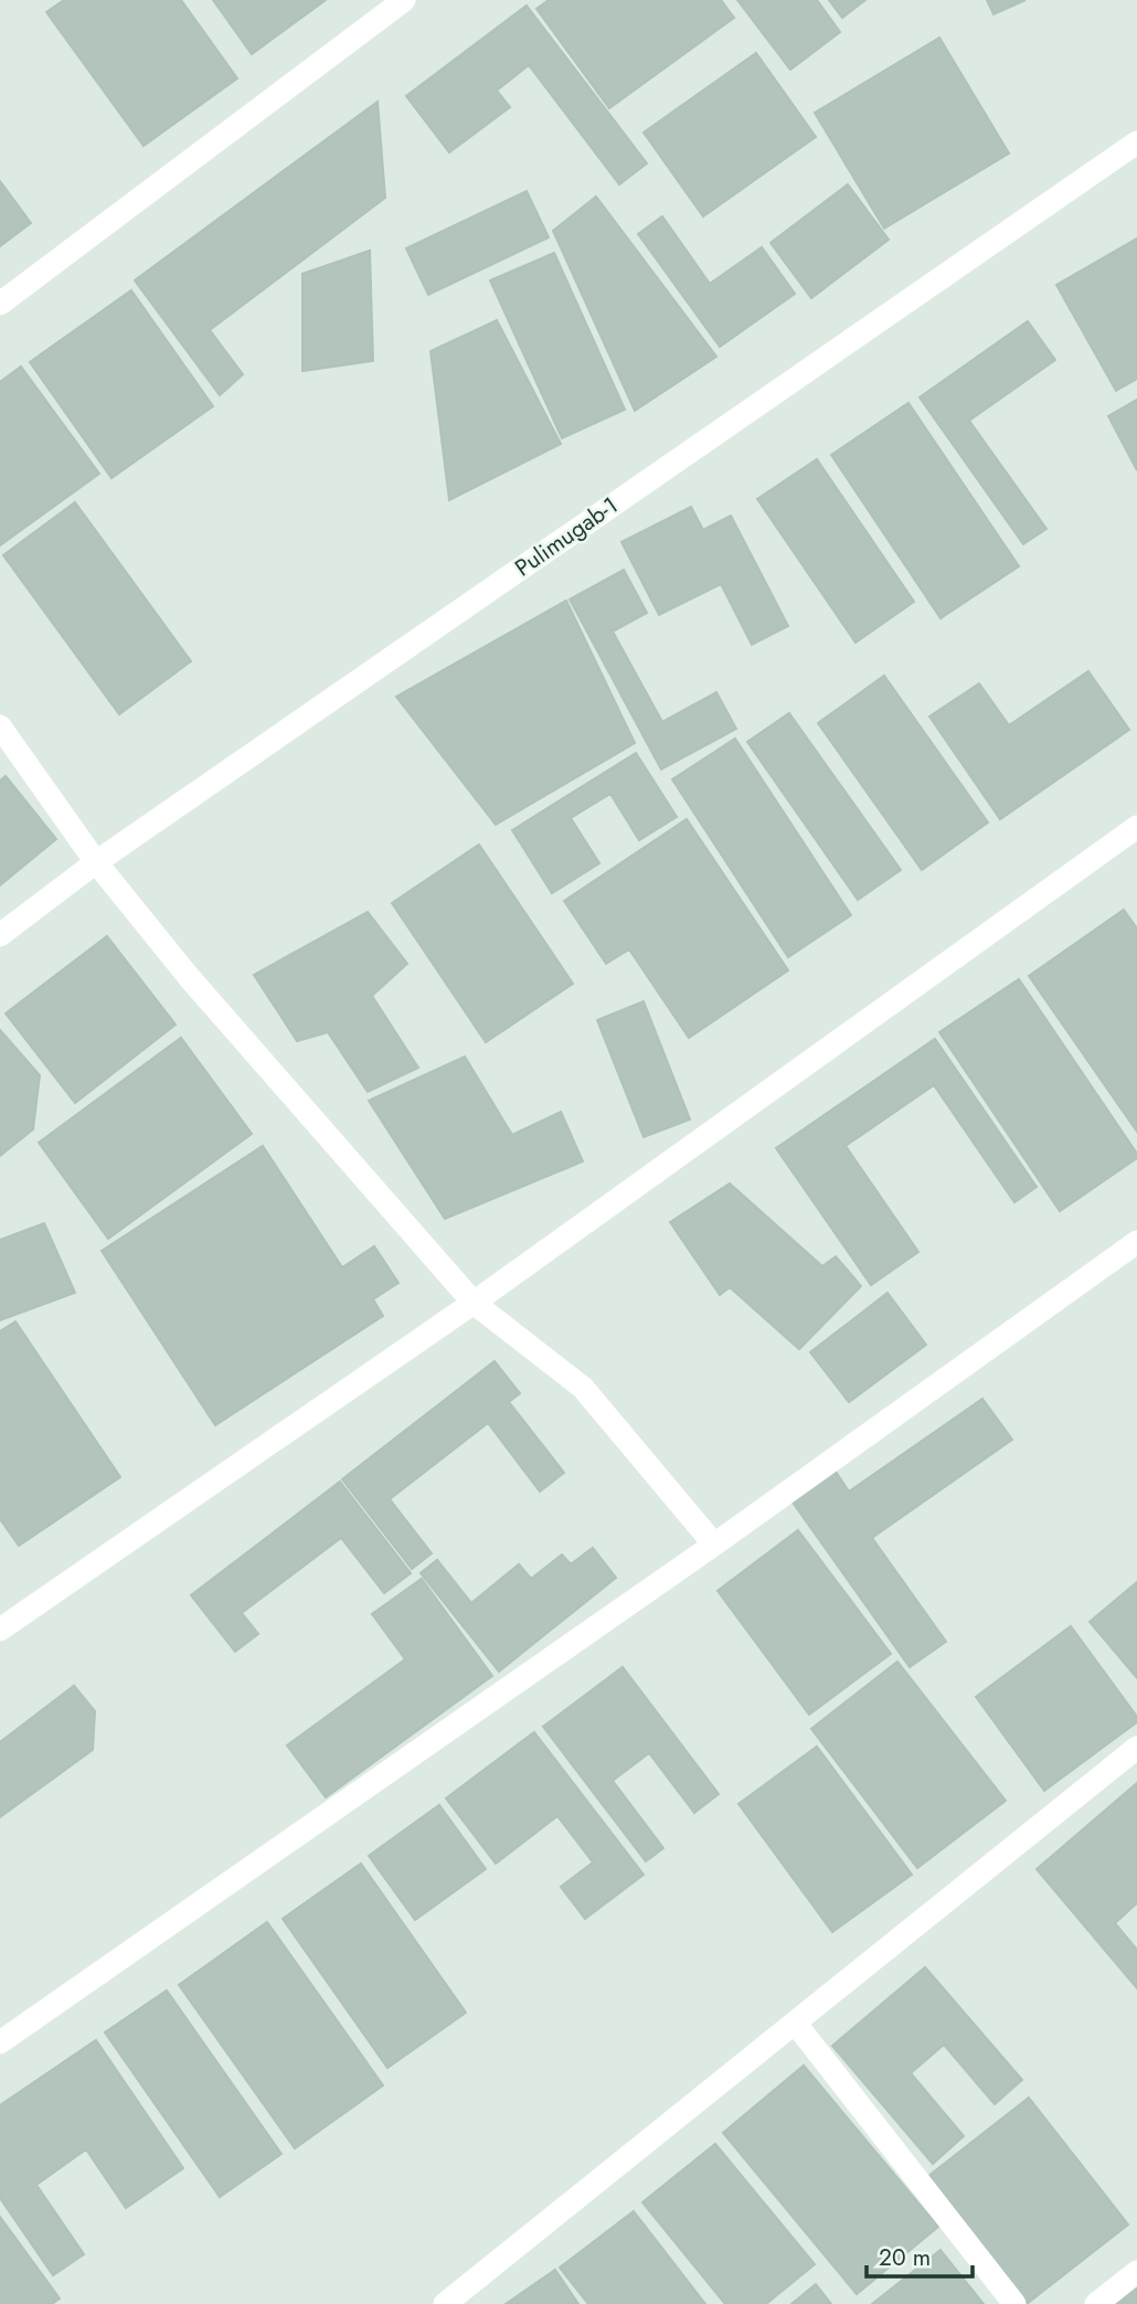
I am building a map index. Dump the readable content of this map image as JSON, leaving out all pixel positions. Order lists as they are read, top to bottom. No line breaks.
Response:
{"streets":{"street":["Pulimugab-1"]},"scale_bar":"20 m"}
